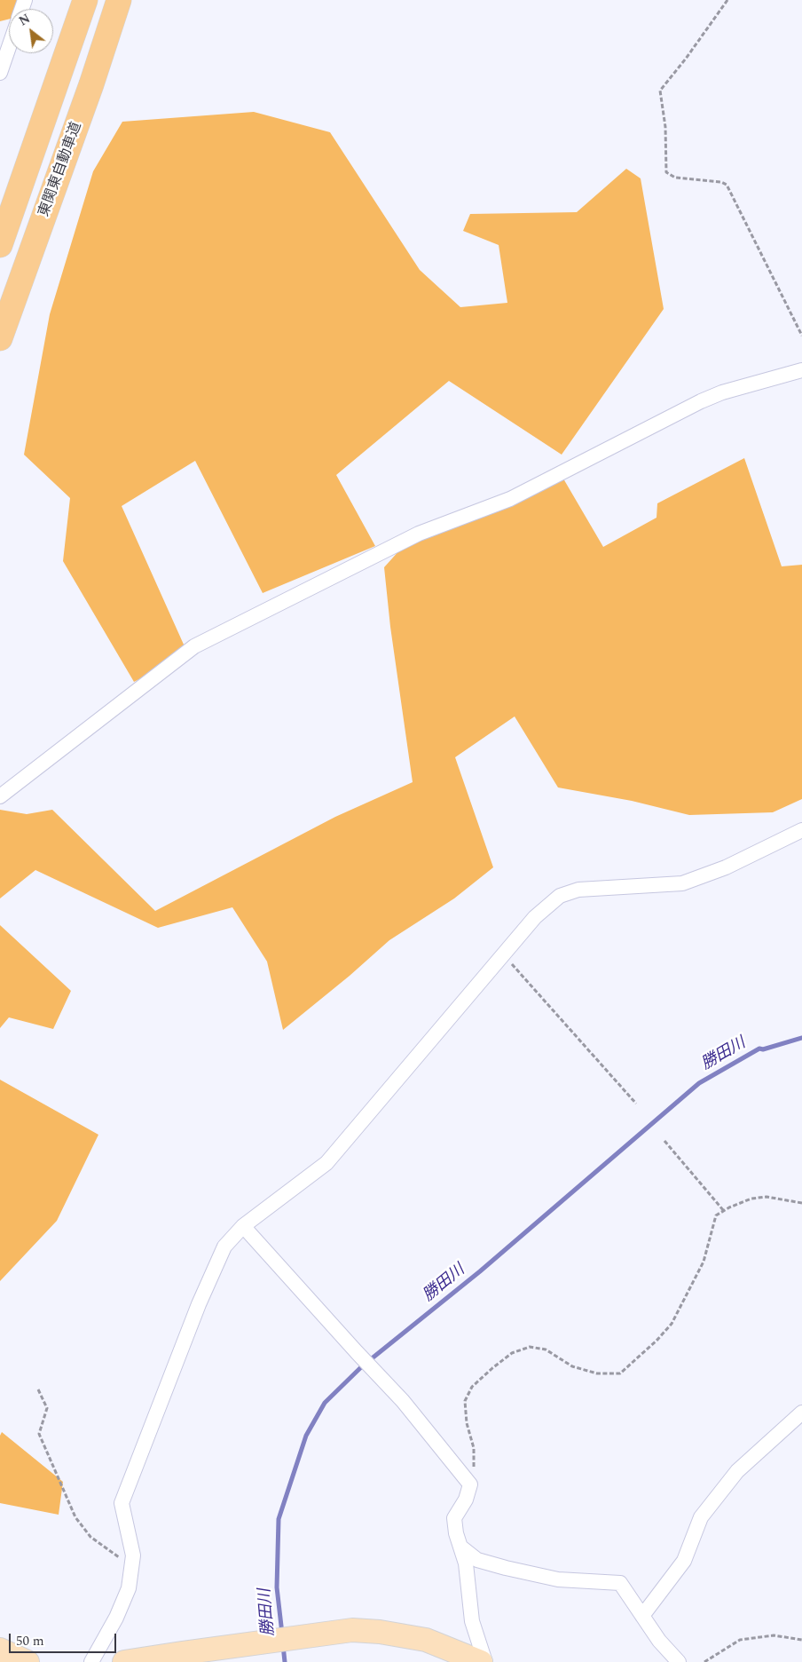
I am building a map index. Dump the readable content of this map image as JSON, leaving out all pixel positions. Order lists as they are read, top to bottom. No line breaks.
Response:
{"streets":{"highway":["東関東自動車道"]},"water":["勝田川"],"scale_bar":"50 m","north":"top left"}
